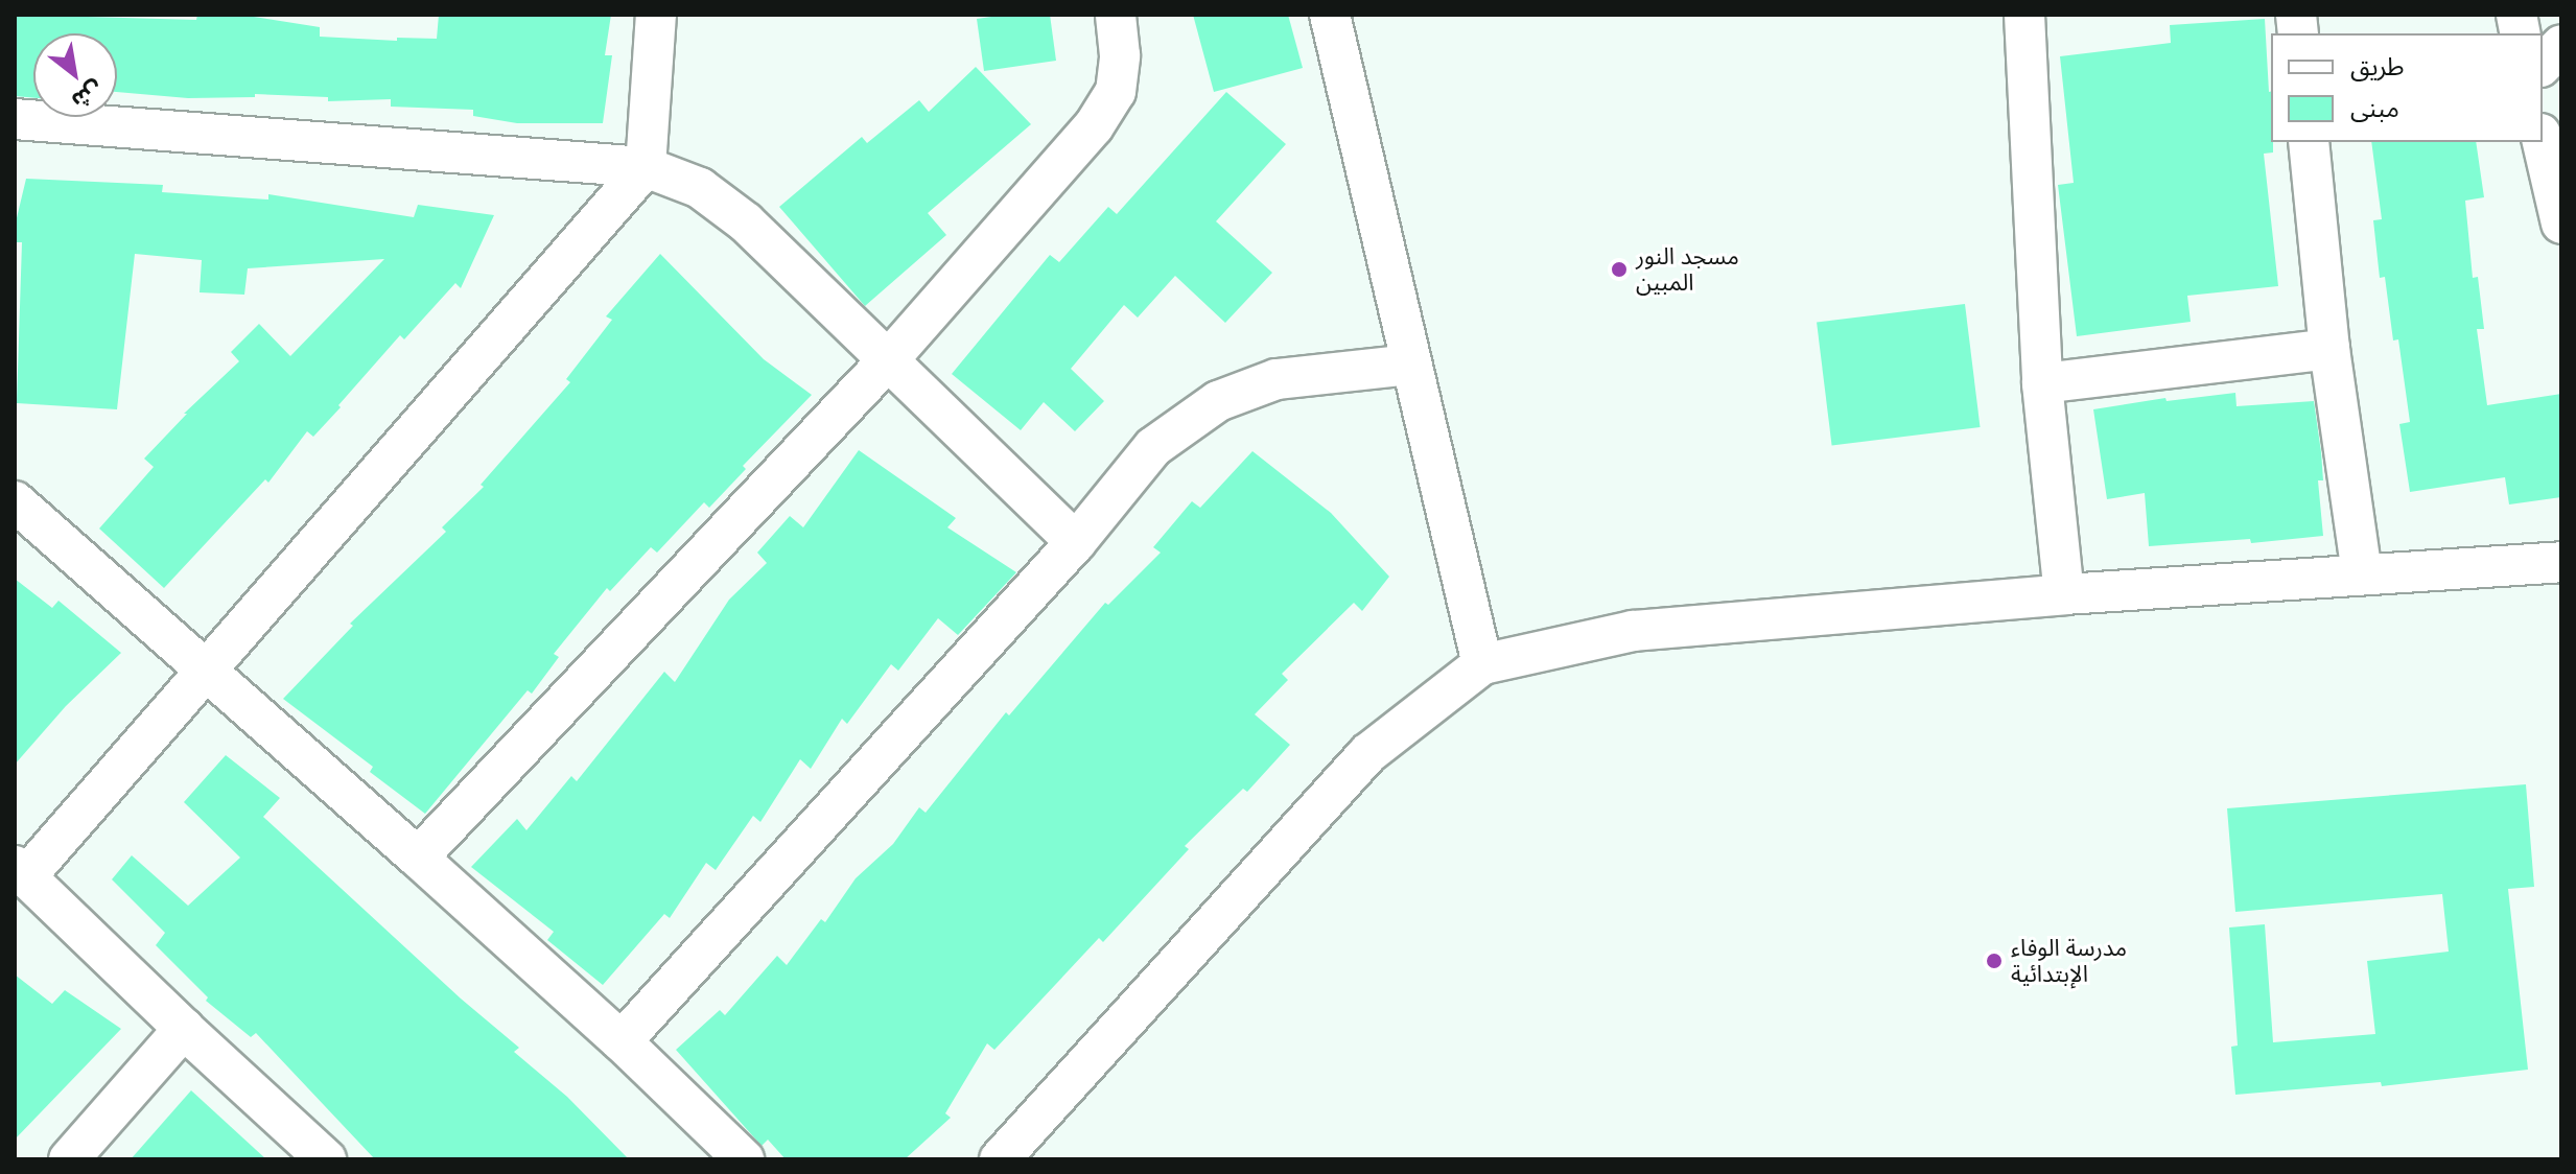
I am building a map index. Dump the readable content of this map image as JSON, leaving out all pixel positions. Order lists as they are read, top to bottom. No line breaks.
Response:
{"places":["مسجد النور المبين","مدرسة الوفاء الإبتدائية"],"legend":["طريق","مبنى"],"north":"bottom right"}
